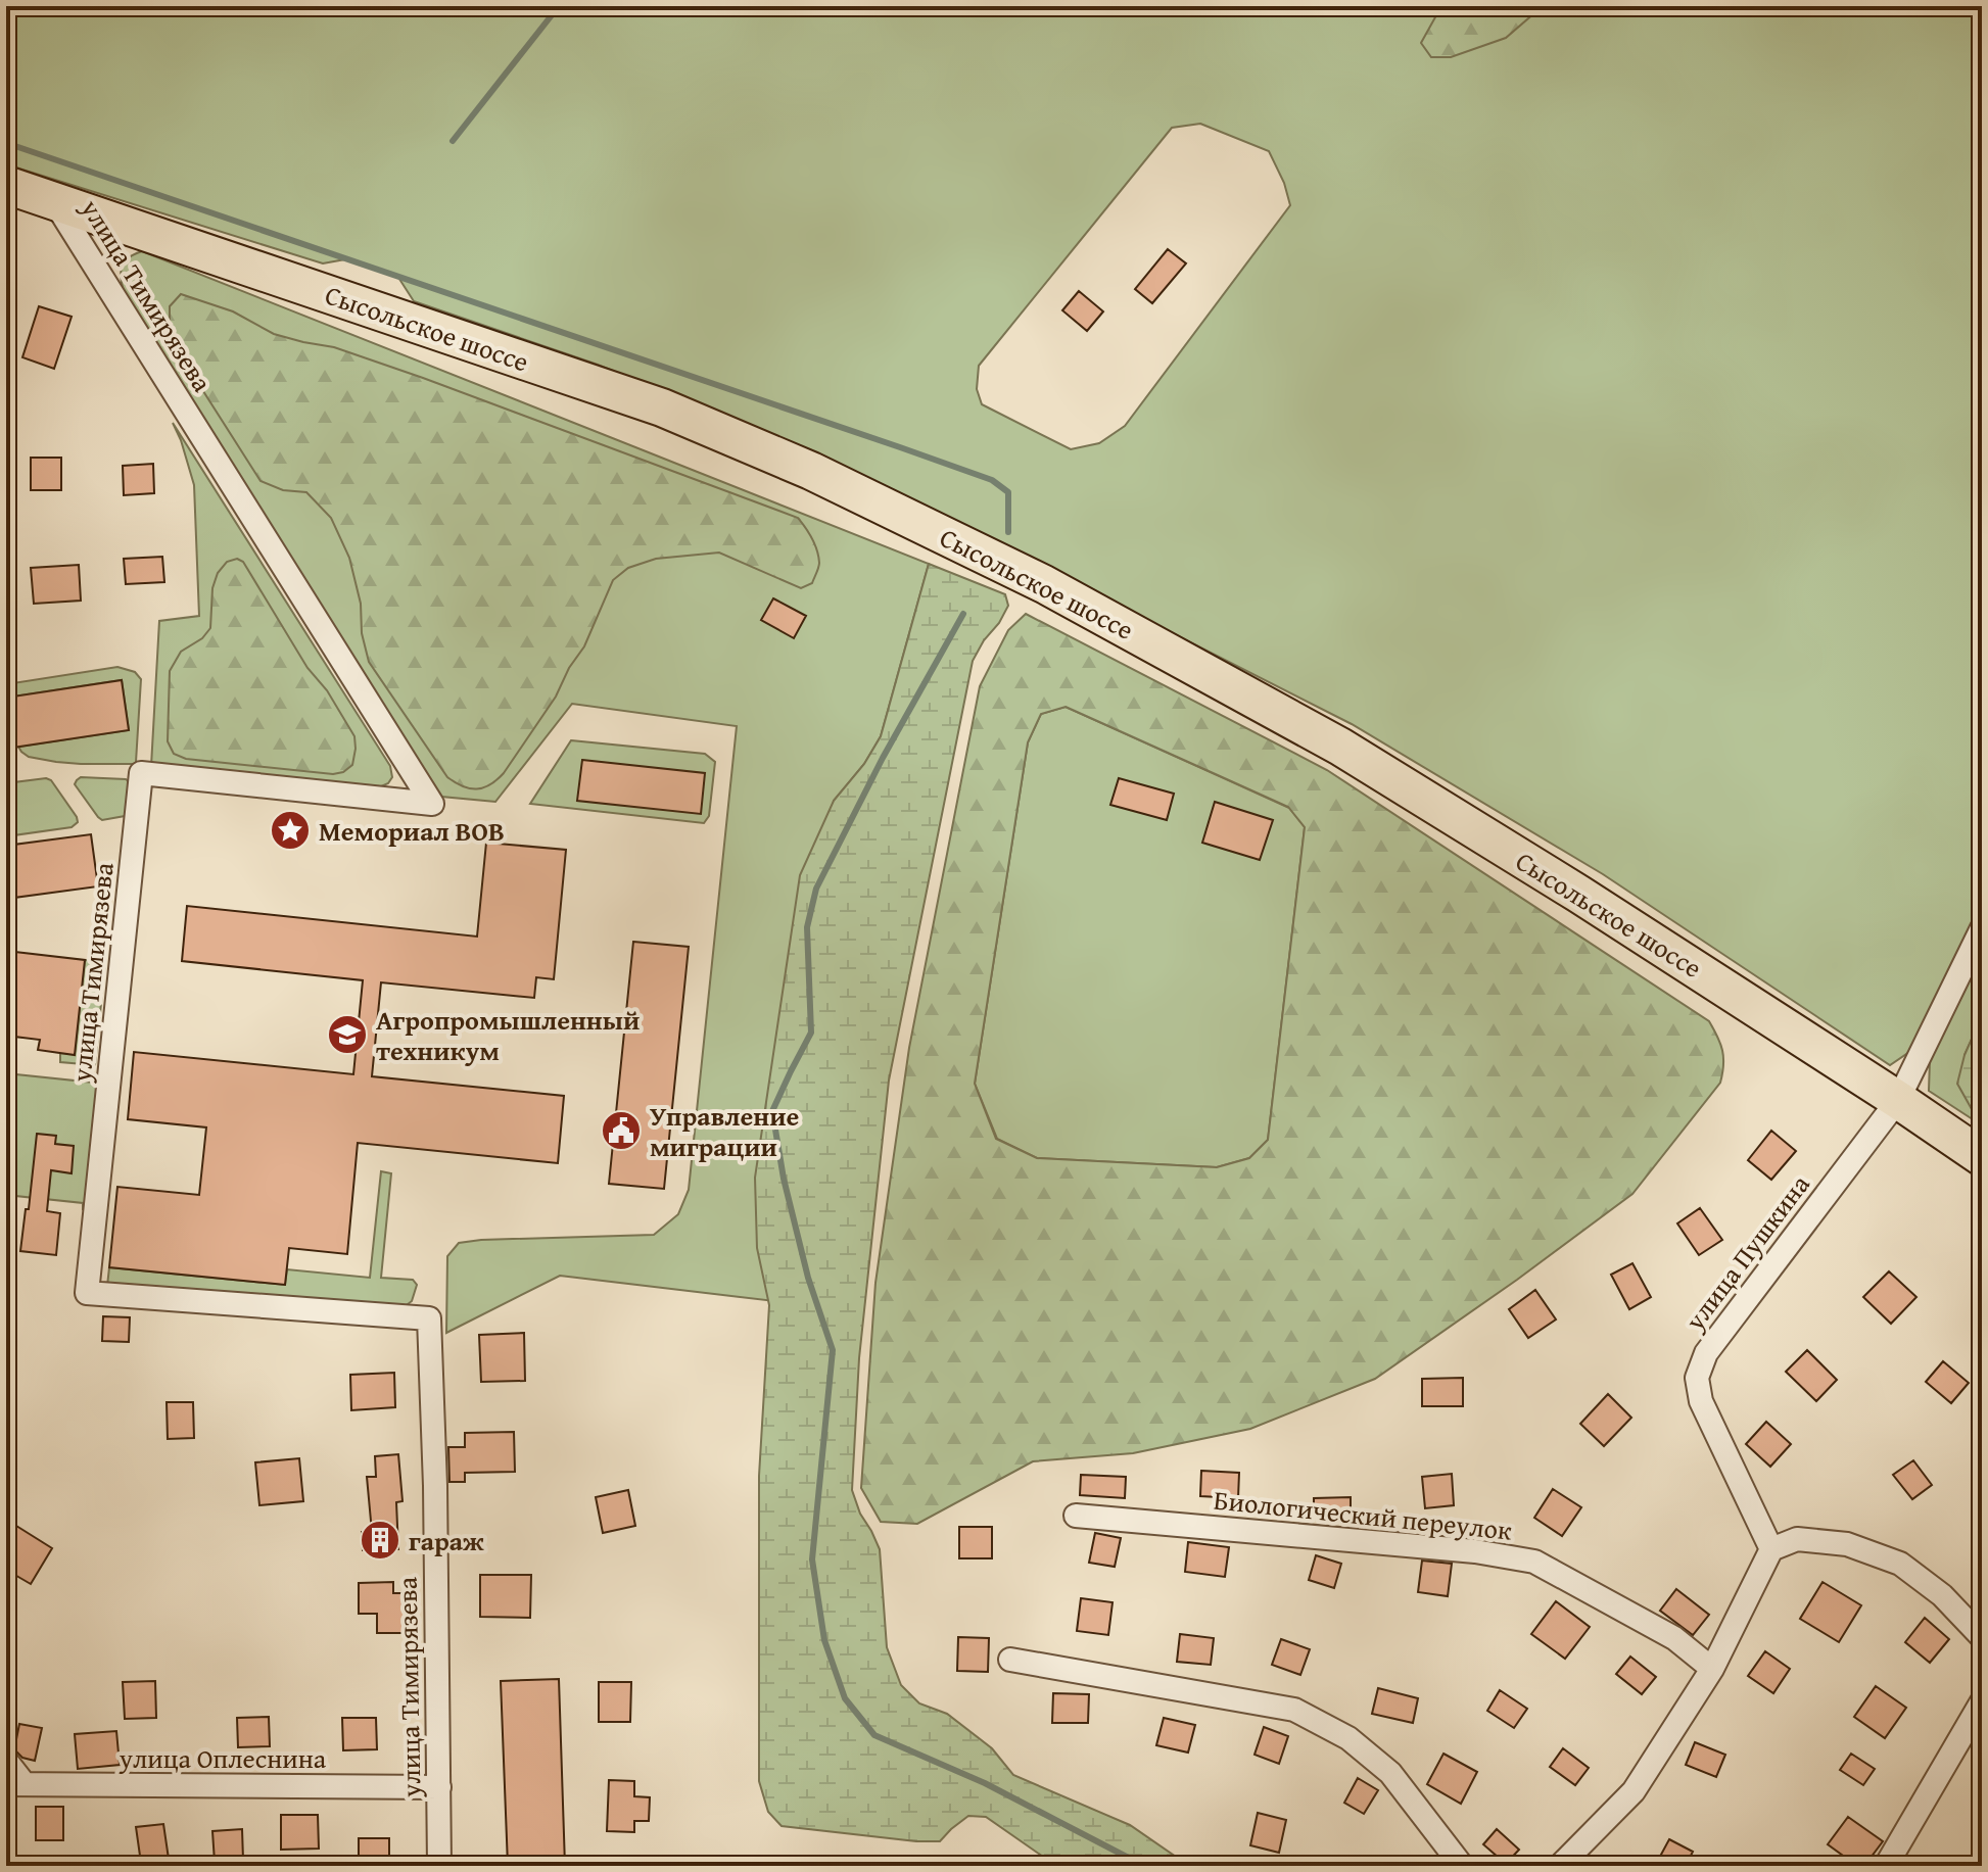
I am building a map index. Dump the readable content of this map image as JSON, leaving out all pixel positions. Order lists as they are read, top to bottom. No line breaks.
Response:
{"streets":{"highway":["Сысольское шоссе"],"street":["улица Тимирязева","улица Пушкина","Биологический переулок","улица Оплеснина"]},"crossings":[["улица Тимирязева","Сысольское шоссе"],["улица Тимирязева","улица Оплеснина"],["Сысольское шоссе","улица Пушкина"]],"places":{"place":["Мемориал ВОВ"],"school or university":["Агропромышленный техникум"],"public building":["Управление миграции"],"building":["гараж"]}}
